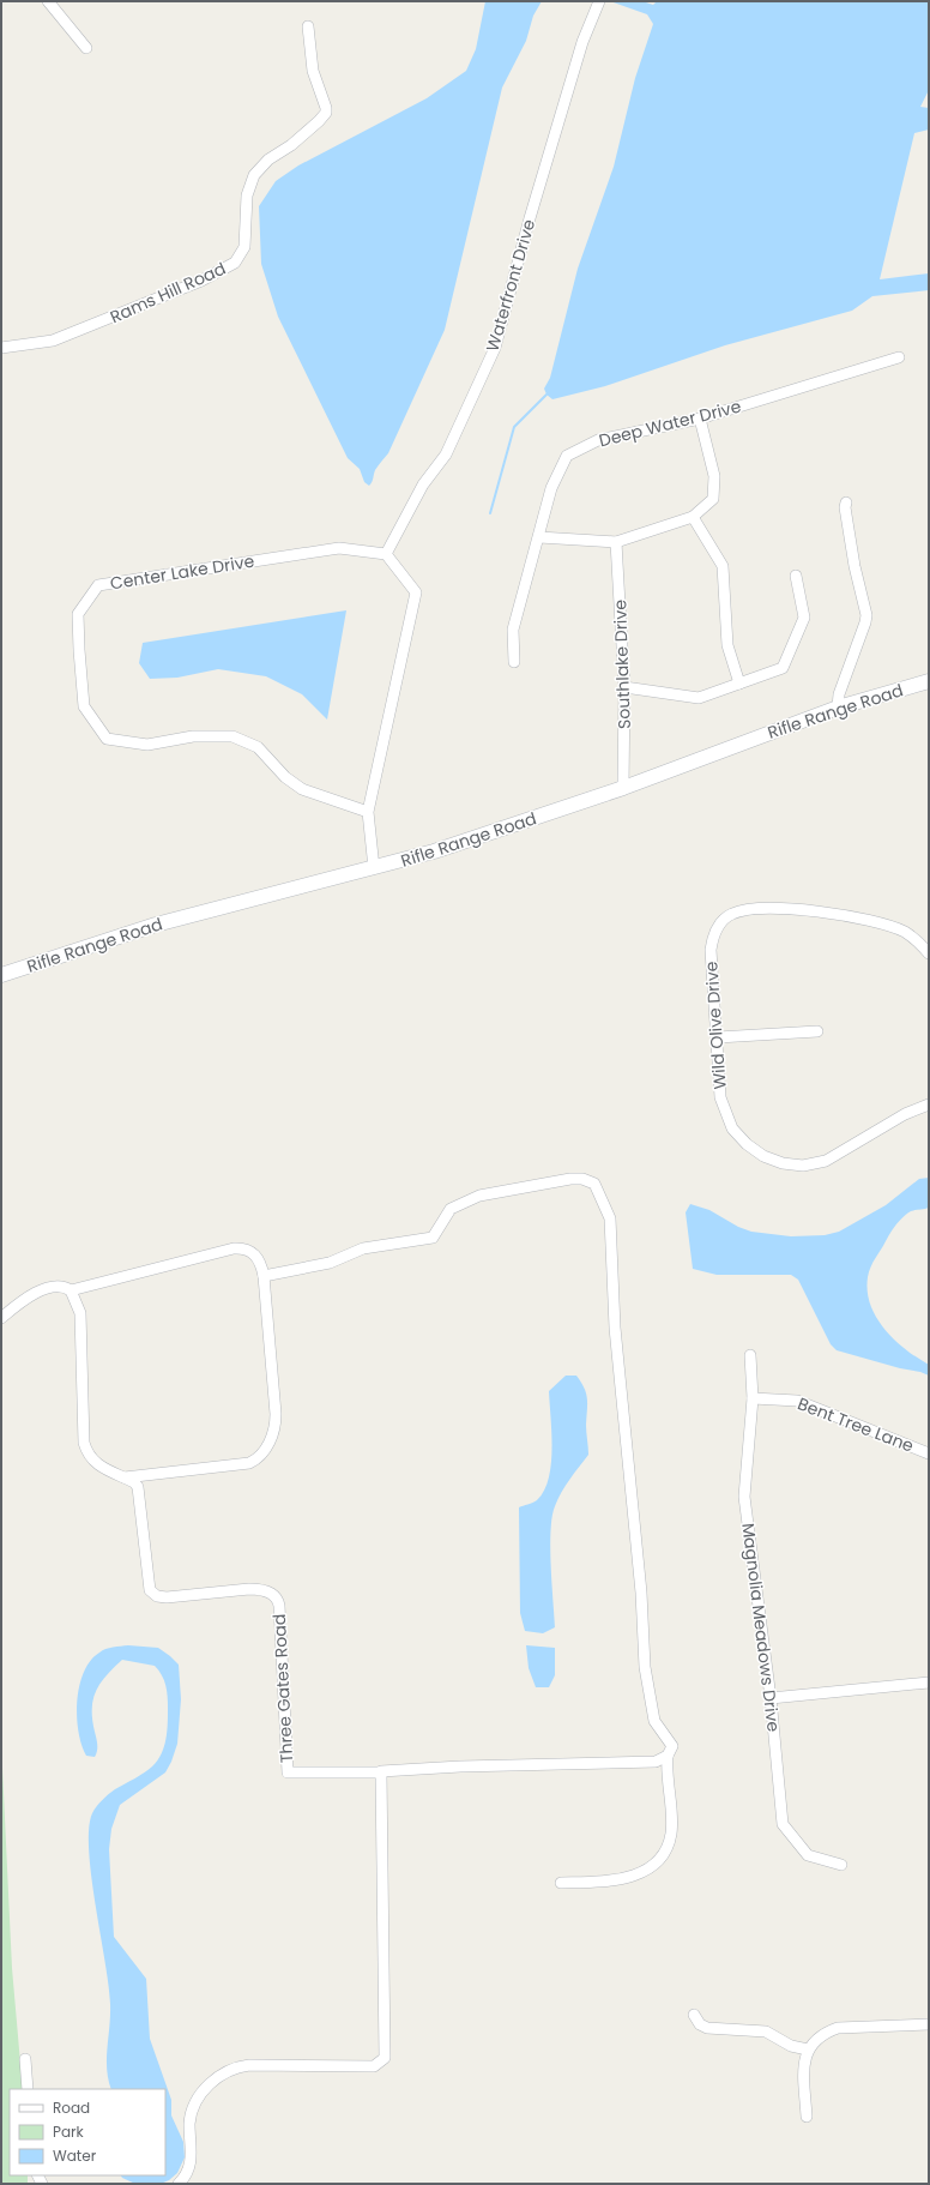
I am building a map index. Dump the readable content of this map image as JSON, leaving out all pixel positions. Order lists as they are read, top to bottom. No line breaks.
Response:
{"streets":{"main road":["Rifle Range Road"],"street":["Waterfront Drive","Rams Hill Road","Deep Water Drive","Center Lake Drive","Southlake Drive","Wild Olive Drive","Bent Tree Lane","Magnolia Meadows Drive","Three Gates Road"]},"crossings":[["Waterfront Drive","Center Lake Drive"],["Southlake Drive","Rifle Range Road"],["Bent Tree Lane","Magnolia Meadows Drive"]],"legend":["Road","Park","Water"]}
